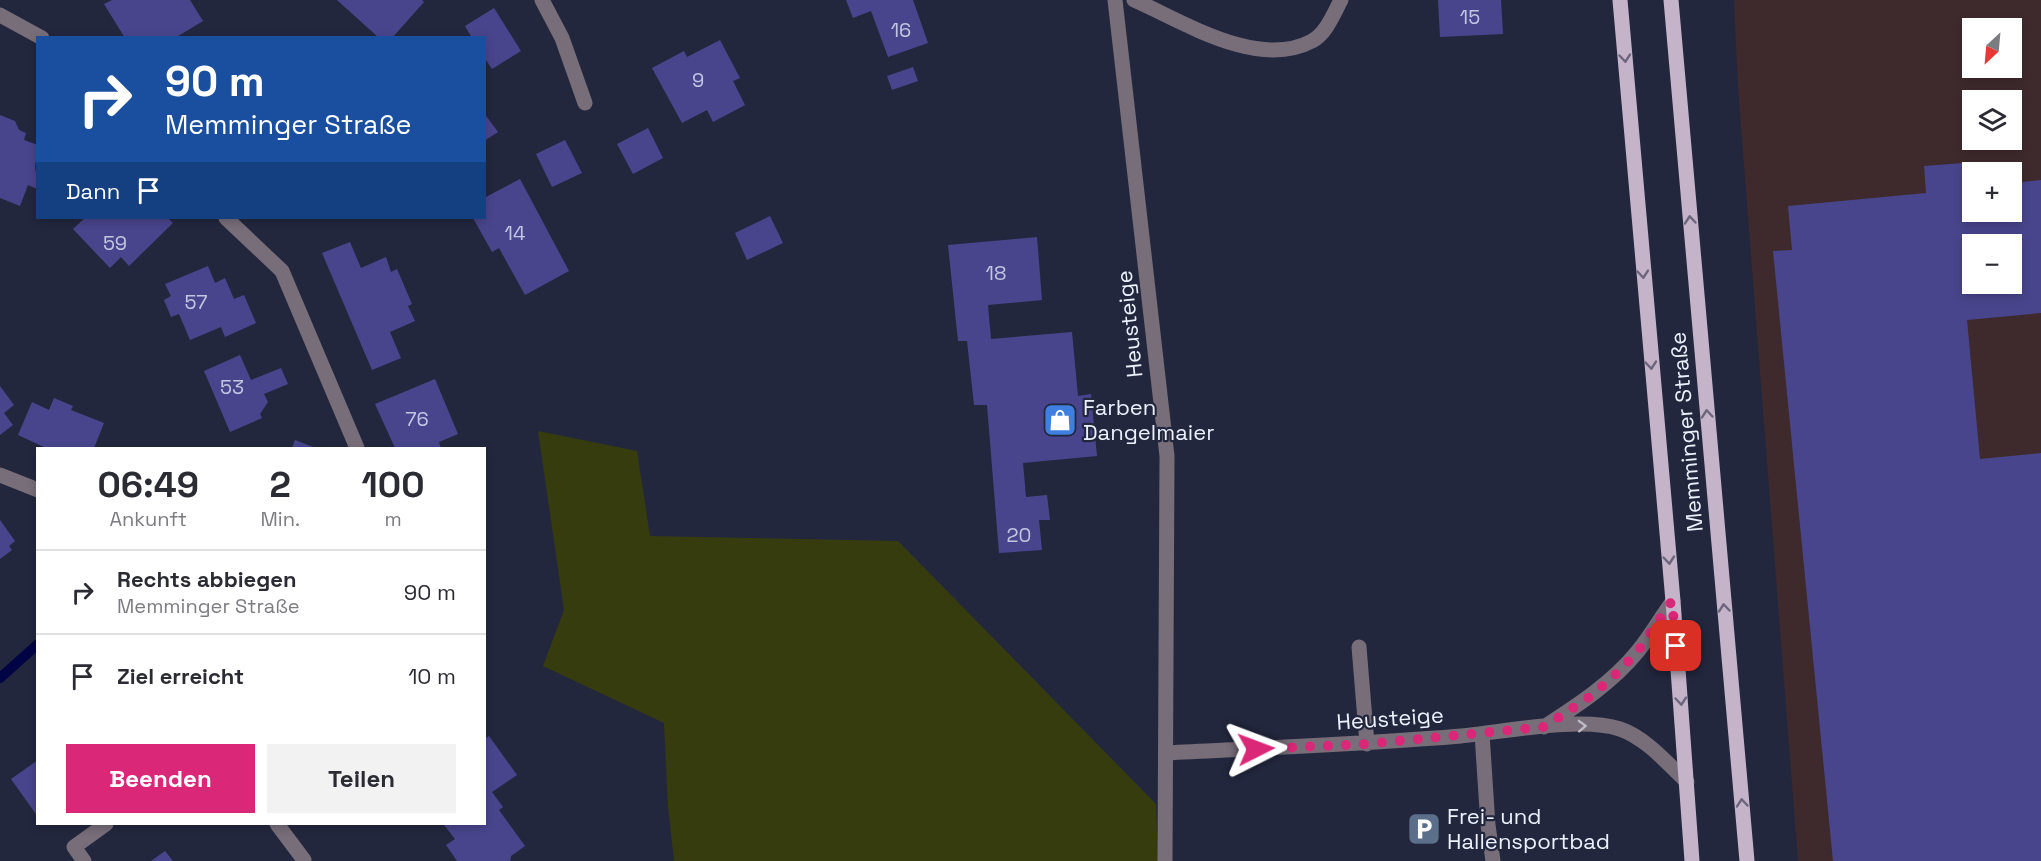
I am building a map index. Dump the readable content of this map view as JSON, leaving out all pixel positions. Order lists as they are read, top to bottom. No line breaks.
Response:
{"streets":{"main road":["Memminger Straße"],"street":["Heusteige"]},"crossings":[["Heusteige","Memminger Straße"]],"places":{"shop":["Farben Dangelmaier"],"parking":["Frei- und Hallensportbad"]},"house_numbers":["15","16","9","14","59","18","57","53","76","20"],"north":"bottom left","page":{"map_buttons":["+","−"],"turn":["90 m","Memminger Straße"],"then":"Dann","eta":["06:49","Ankunft","2","Min.","100","m"],"list":[{"name":"Rechts abbiegen","note":"Memminger Straße","value":"90 m"},{"name":"Ziel erreicht","value":"10 m"}],"buttons":["Beenden","Teilen"]}}
